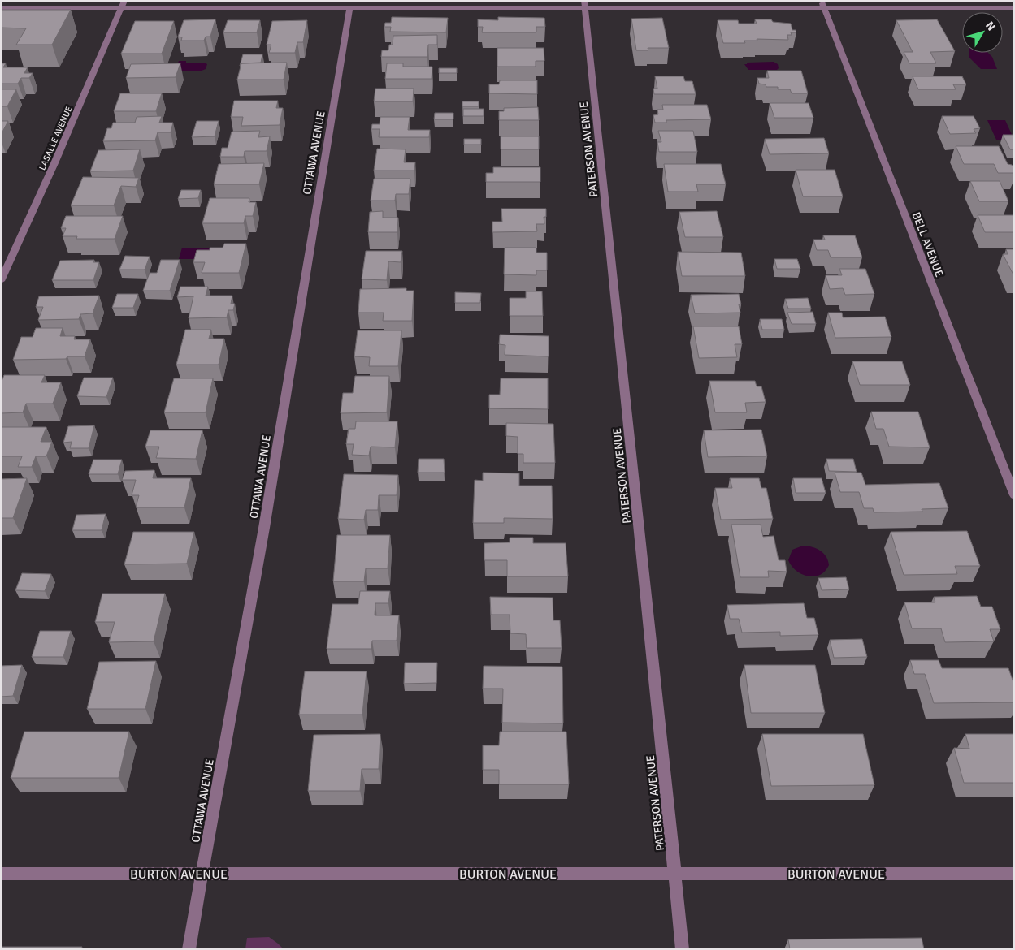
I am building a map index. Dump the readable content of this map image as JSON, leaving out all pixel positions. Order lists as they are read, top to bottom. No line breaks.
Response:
{"streets":{"street":["LASALLE AVENUE","PATERSON AVENUE","OTTAWA AVENUE","BELL AVENUE","BURTON AVENUE"]},"crossings":[["PATERSON AVENUE","BURTON AVENUE"],["OTTAWA AVENUE","BURTON AVENUE"]],"north":"top right"}
